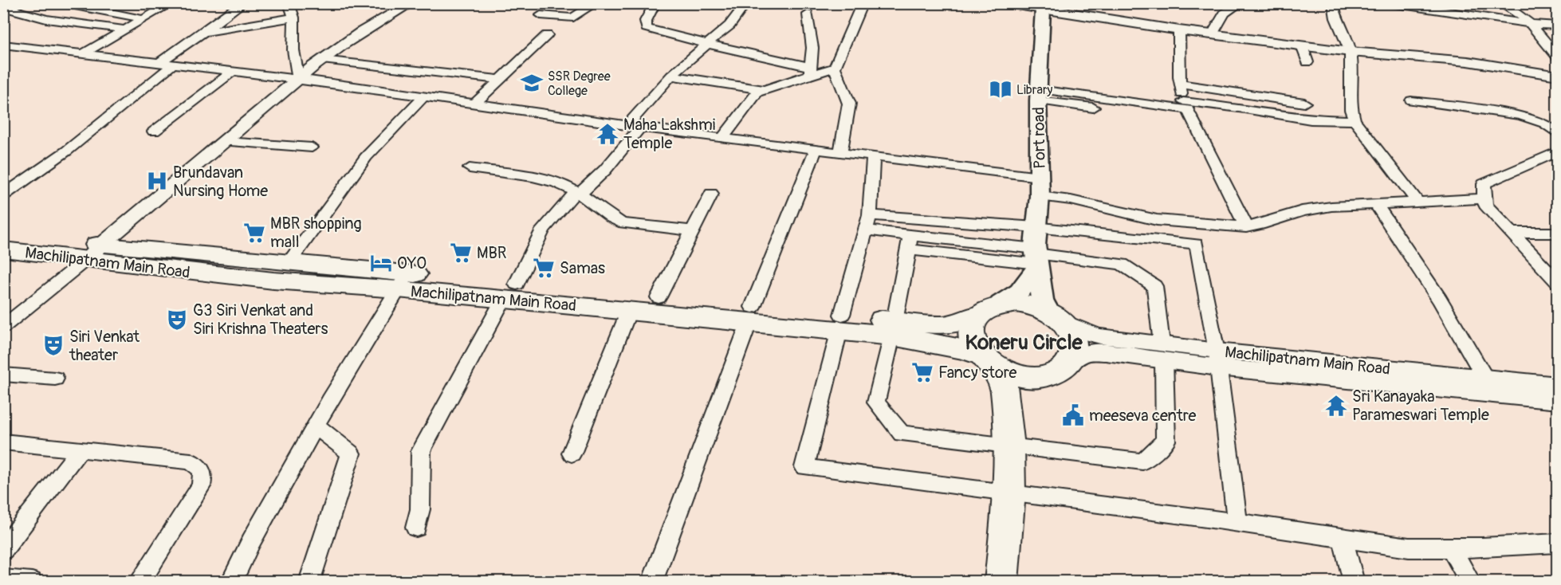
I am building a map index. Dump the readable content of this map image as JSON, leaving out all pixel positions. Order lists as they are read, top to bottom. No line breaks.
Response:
{"streets":{"main road":["Port road","Machilipatnam Main Road"]},"crossings":[["Port road","Machilipatnam Main Road"]],"districts":["Koneru Circle"],"places":{"school or university":["SSR Degree College"],"library":["Library"],"temple":["Maha Lakshmi Temple","Sri Kanayaka Parameswari Temple"],"hospital":["Brundavan Nursing Home"],"supermarket":["MBR shopping mall","MBR","Samas","Fancy store"],"hotel":["OYO"],"theatre":["G3 Siri Venkat and Siri Krishna Theaters","Siri Venkat theater"],"public building":["meeseva centre"]}}
